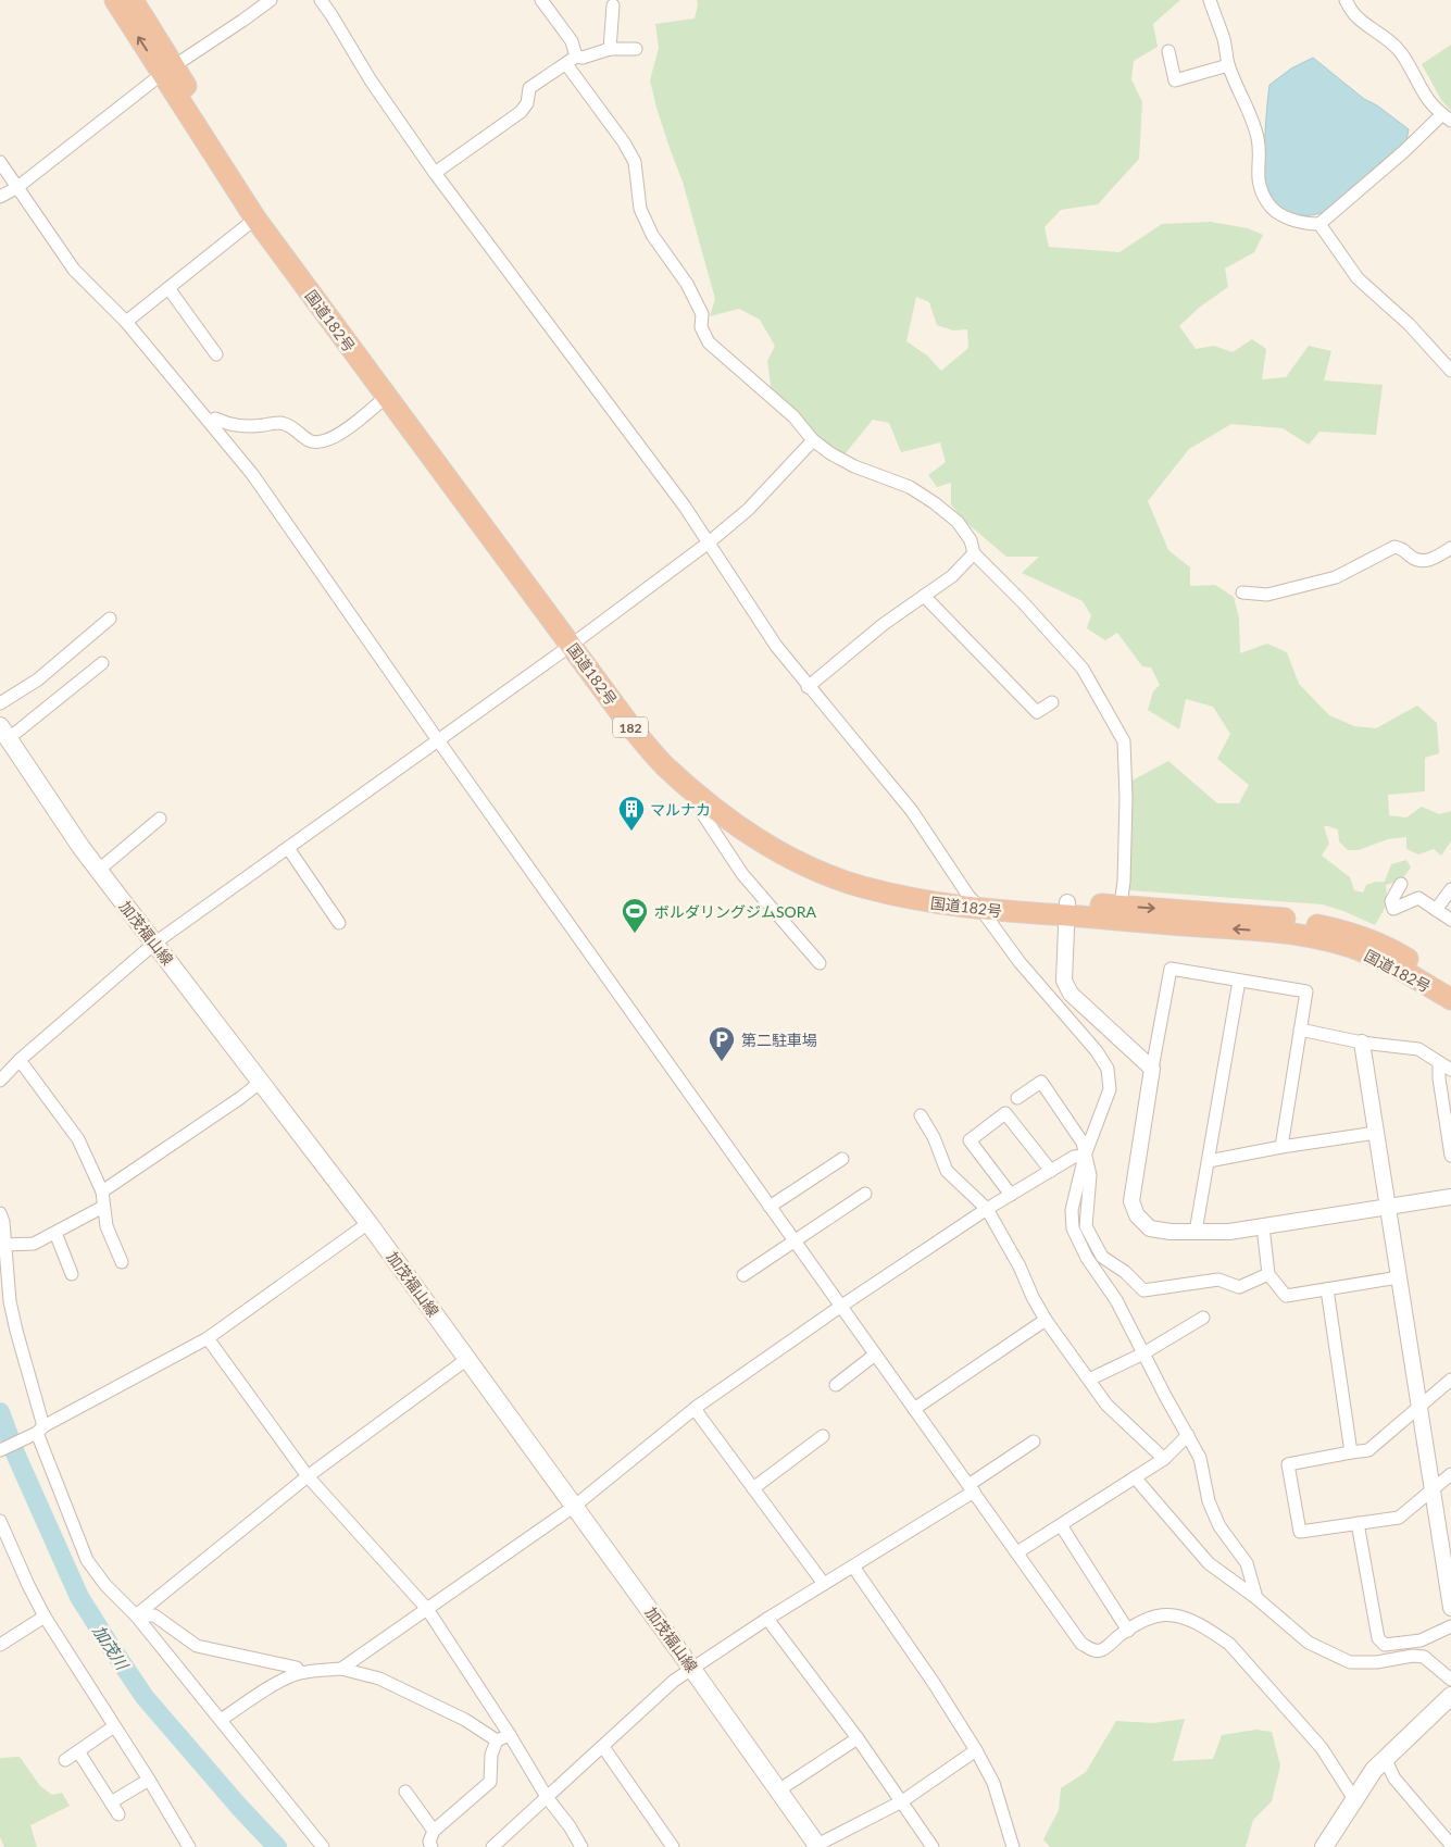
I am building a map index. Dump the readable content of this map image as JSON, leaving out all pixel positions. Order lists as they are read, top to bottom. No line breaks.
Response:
{"streets":{"highway":["国道182号","182"],"main road":["加茂福山線"]},"water":["加茂川"],"places":{"building":["マルナカ"],"sports":["ボルダリングジムSORA"],"parking":["第二駐車場"]}}
